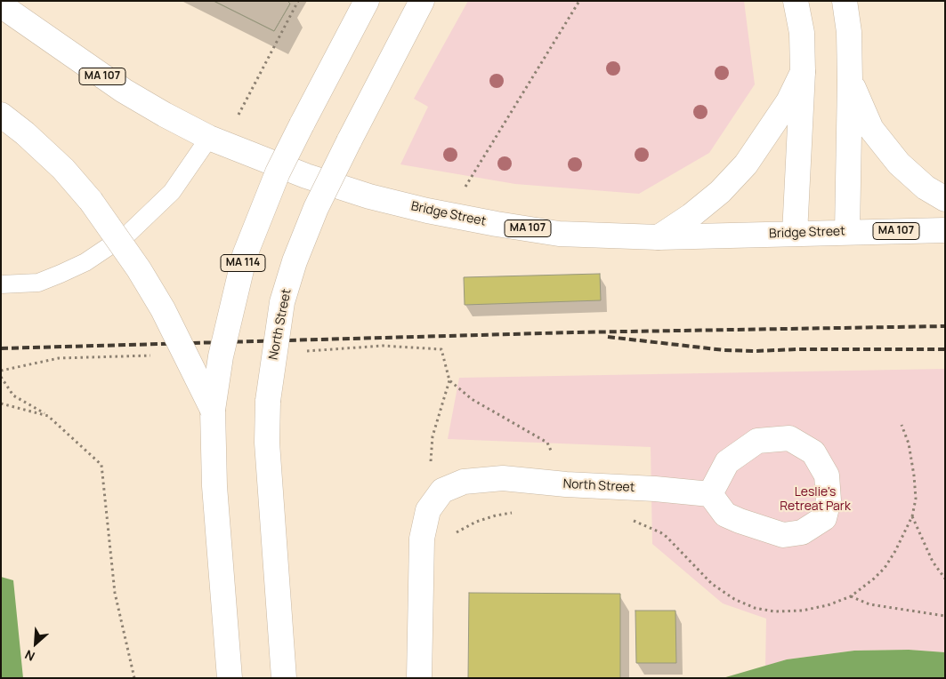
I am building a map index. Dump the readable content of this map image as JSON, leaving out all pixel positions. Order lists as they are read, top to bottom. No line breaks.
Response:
{"streets":{"main road":["MA 107","Bridge Street","MA 114","North Street"]},"parks":["Leslie's Retreat Park"],"north":"bottom left"}
